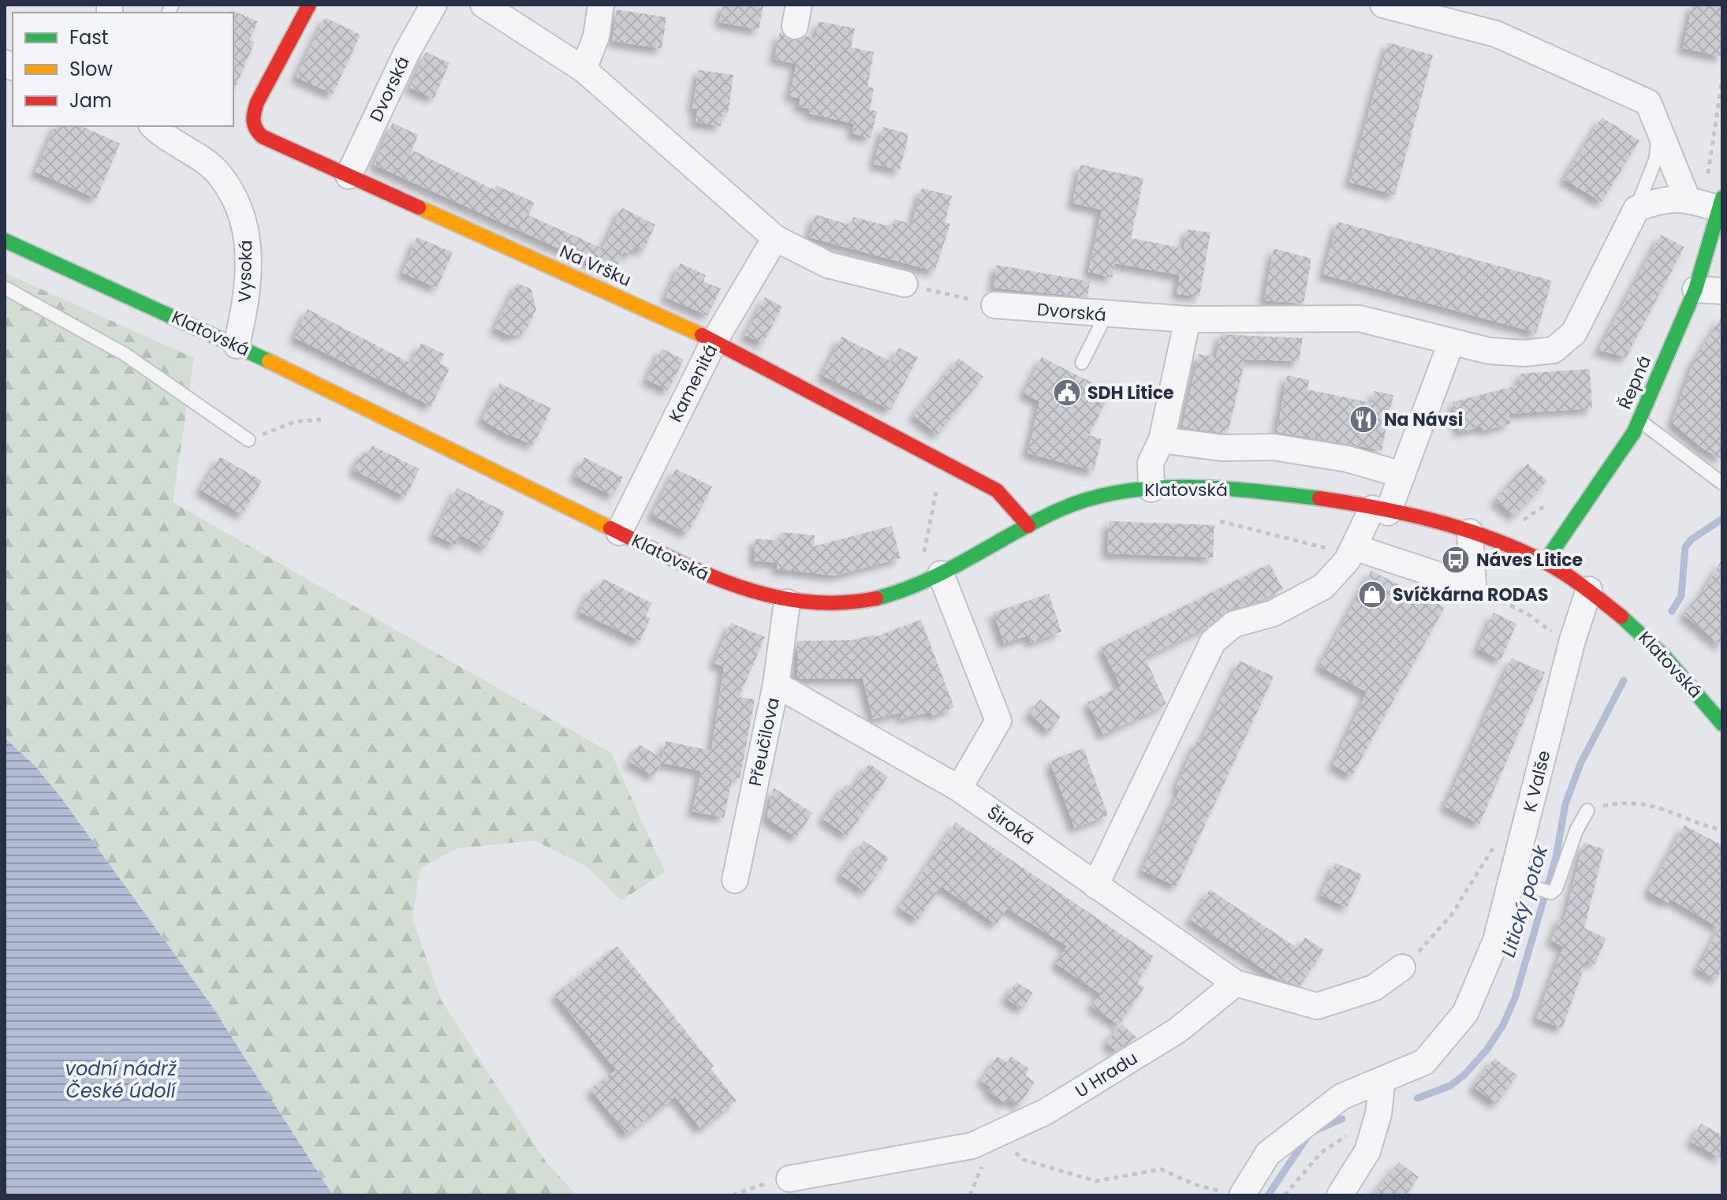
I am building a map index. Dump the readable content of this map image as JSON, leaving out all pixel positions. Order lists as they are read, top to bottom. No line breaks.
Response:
{"streets":{"main road":["Na Vršku","Klatovská","Řepná"],"street":["Dvorská","Vysoká","Kamenitá","Přeučilova","K Valše","Široká","U Hradu"]},"crossings":[["Dvorská","Na Vršku"],["Na Vršku","Klatovská"],["Na Vršku","Kamenitá"],["Vysoká","Klatovská"],["Klatovská","Řepná"],["Klatovská","Kamenitá"],["Klatovská","Přeučilova"],["Klatovská","K Valše"],["Přeučilova","Široká"],["Široká","U Hradu"]],"water":["Litický potok","vodní nádrž České údolí"],"places":{"public building":["SDH Litice"],"restaurant":["Na Návsi"],"bus stop":["Náves Litice"],"shop":["Svíčkárna RODAS"]},"legend":["Fast","Slow","Jam"]}
